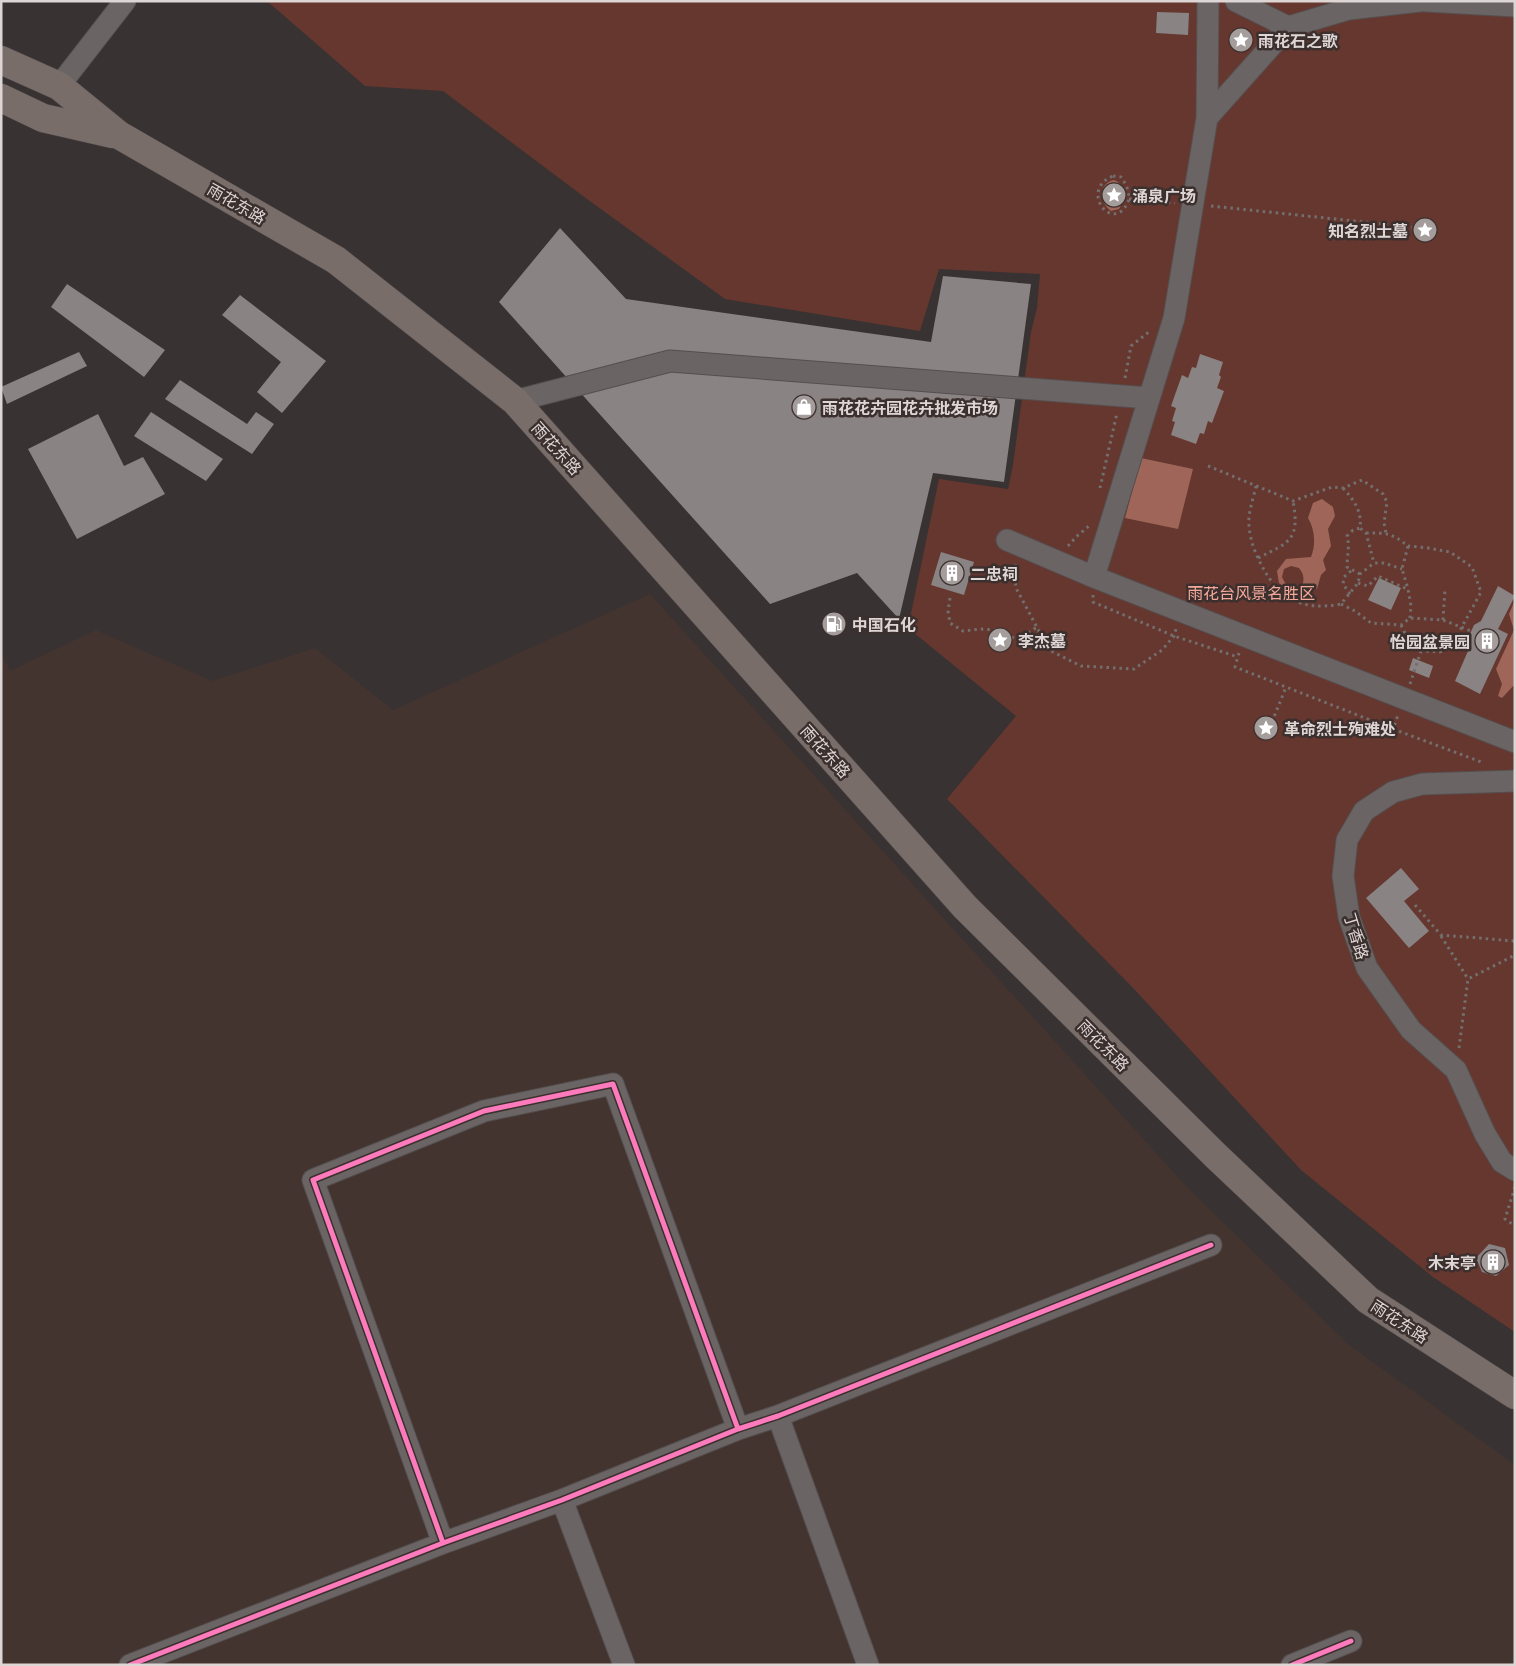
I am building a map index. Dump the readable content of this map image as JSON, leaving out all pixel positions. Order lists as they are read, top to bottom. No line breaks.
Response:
{"streets":{"main road":["雨花东路"],"street":["丁香路"]},"parks":["雨花台风景名胜区"],"places":{"place":["雨花石之歌","涌泉广场","知名烈士墓","李杰墓","革命烈士殉难处"],"shop":["雨花花卉园花卉批发市场"],"building":["二忠祠","怡园盆景园","木末亭"],"fuel station":["中国石化"]}}
